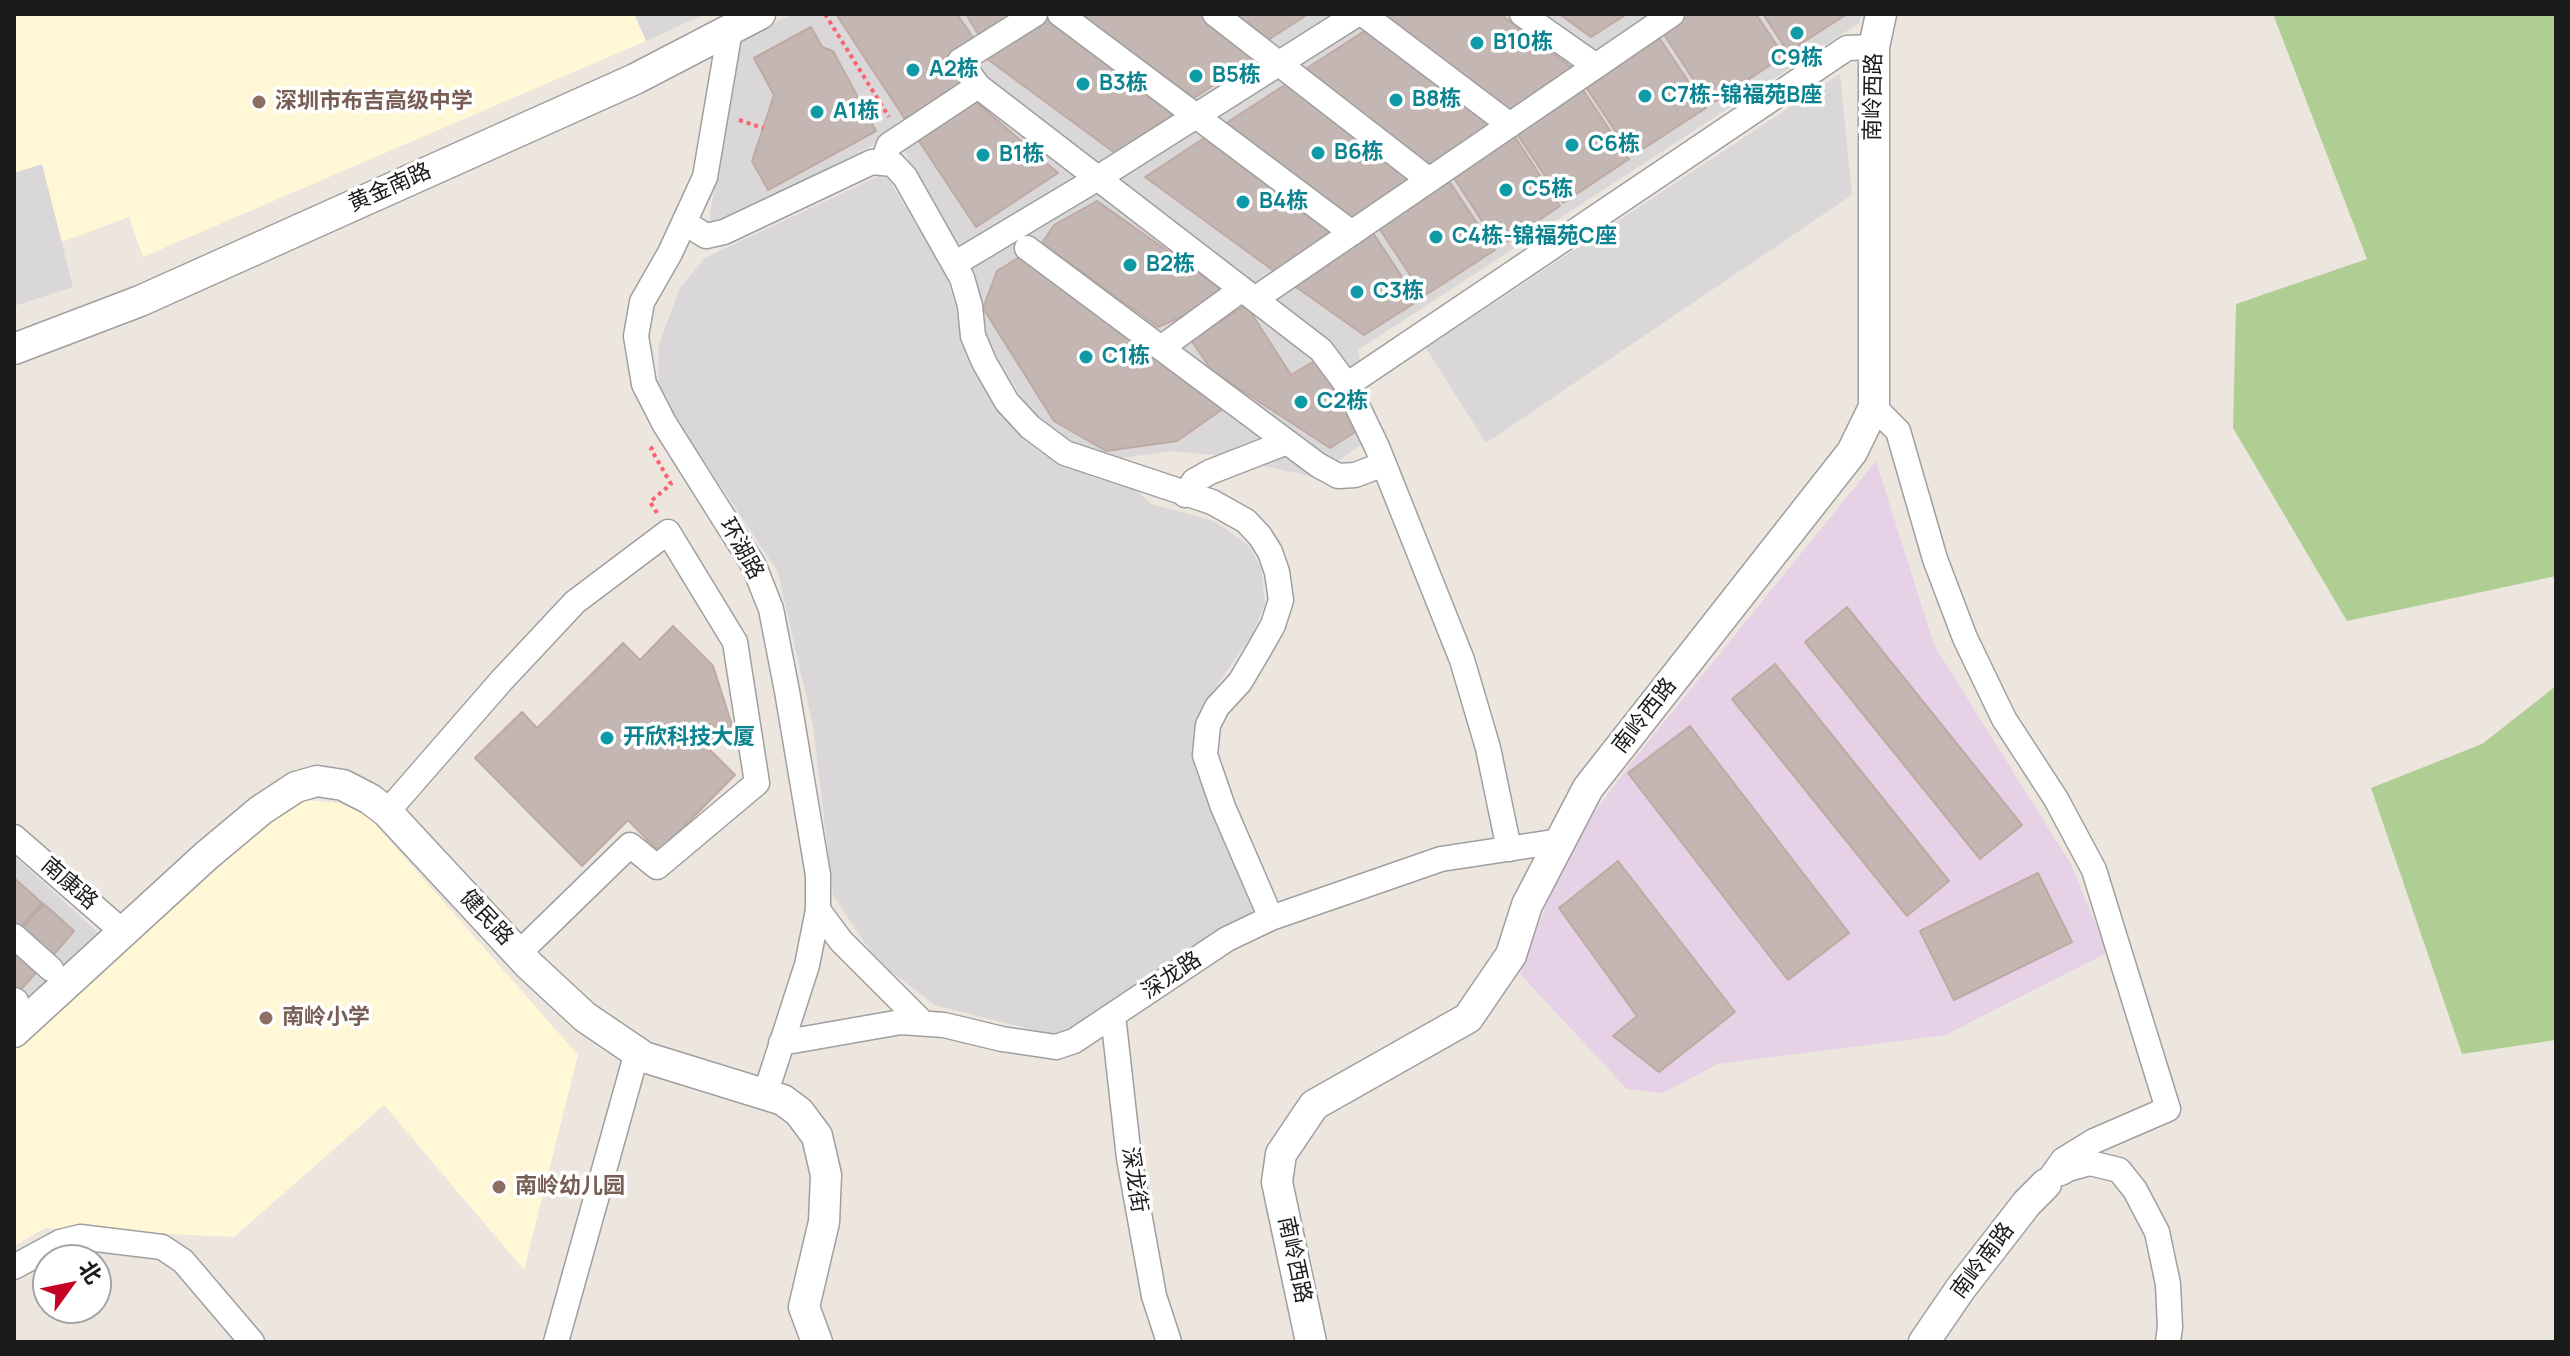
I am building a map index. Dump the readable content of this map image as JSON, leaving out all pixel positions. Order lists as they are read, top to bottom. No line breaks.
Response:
{"streets":{"street":["南岭西路","黄金南路","环湖路","南康路","健民路","深龙路","深龙街","南岭南路"]},"crossings":[["南岭西路","深龙路"],["黄金南路","环湖路"],["环湖路","健民路"],["环湖路","深龙路"],["南康路","健民路"],["深龙路","深龙街"]],"places":["C9栋","B10栋","A2栋","B5栋","B3栋","C7栋-锦福苑B座","B8栋","深圳市布吉高级中学","A1栋","C6栋","B6栋","B1栋","C5栋","B4栋","C4栋-锦福苑C座","B2栋","C3栋","C1栋","C2栋","开欣科技大厦","南岭小学","南岭幼儿园"],"north":"top right"}
